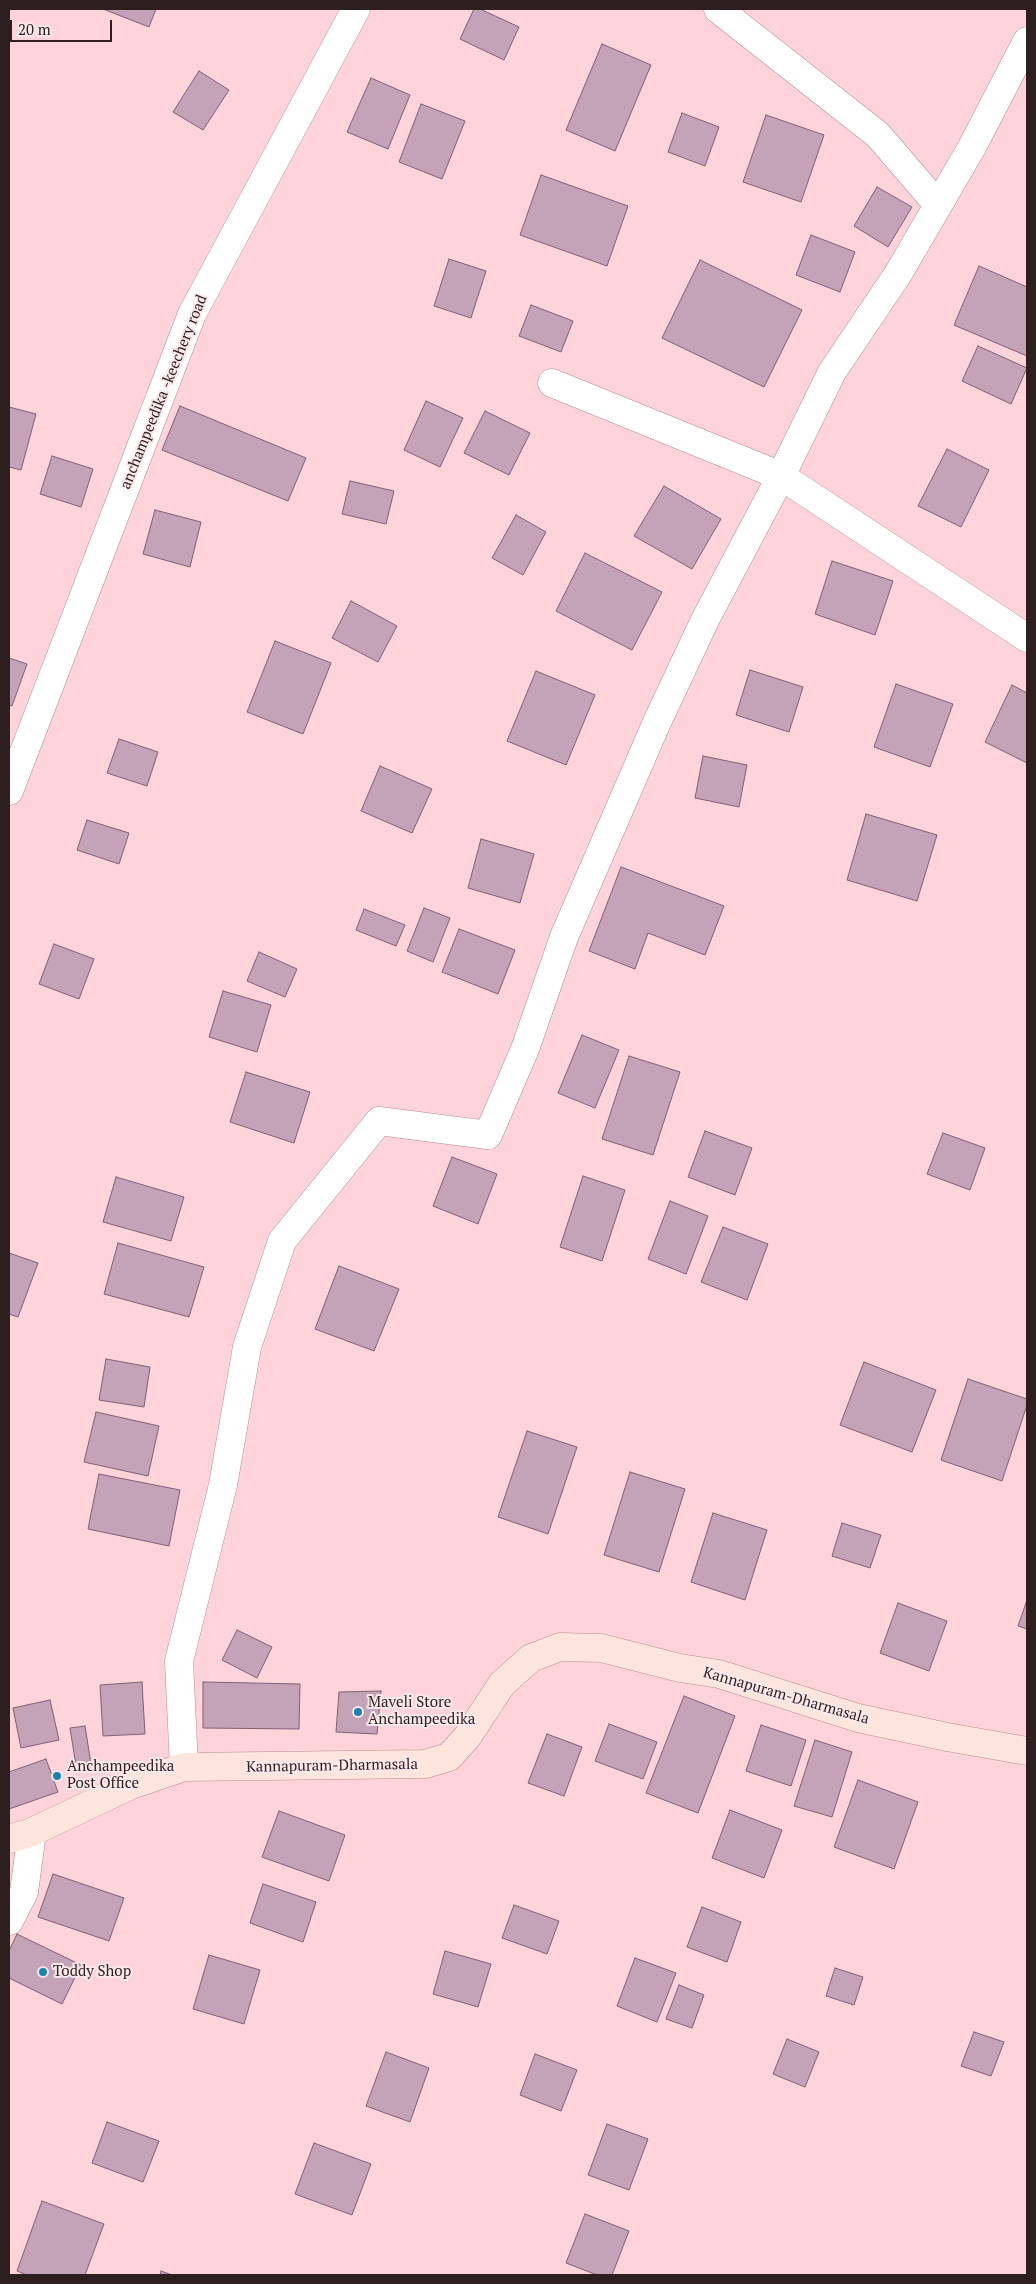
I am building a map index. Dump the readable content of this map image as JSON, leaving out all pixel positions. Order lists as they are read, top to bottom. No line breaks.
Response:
{"streets":{"main road":["Kannapuram-Dharmasala"],"street":["anchampeedika -keechery road"]},"places":["Maveli Store Anchampeedika","Anchampeedika Post Office","Toddy Shop"],"scale_bar":"20 m"}
